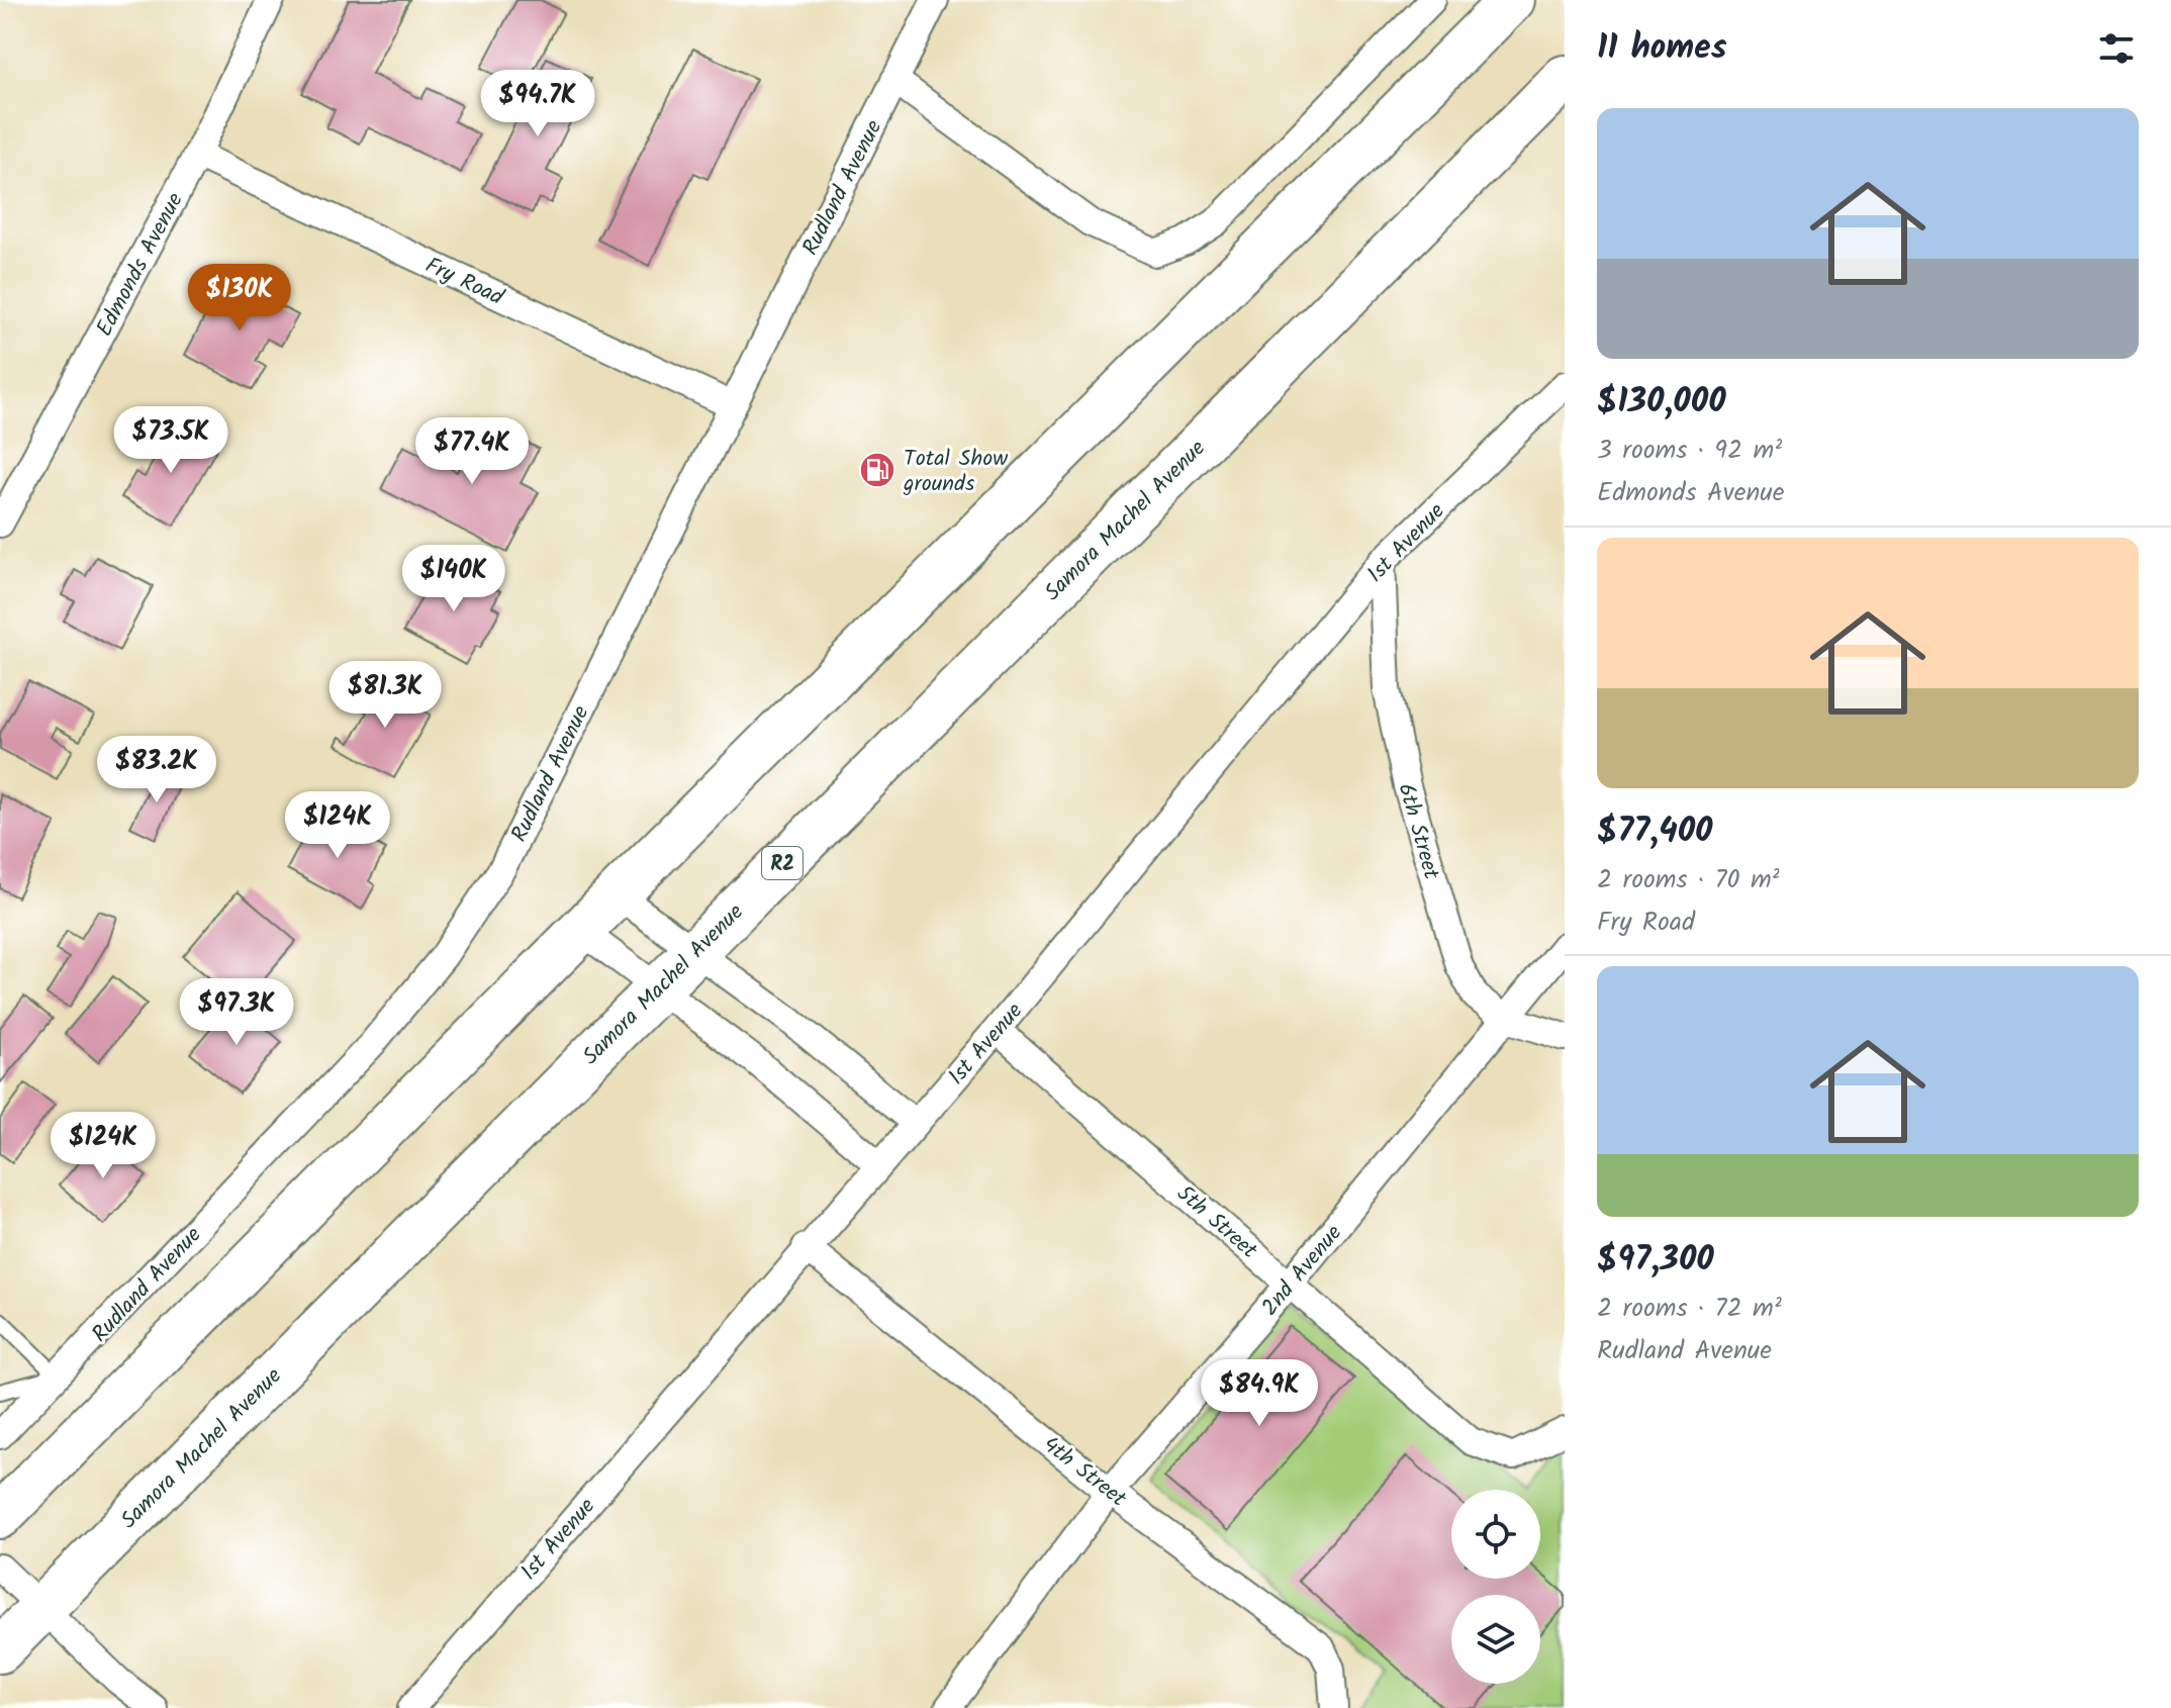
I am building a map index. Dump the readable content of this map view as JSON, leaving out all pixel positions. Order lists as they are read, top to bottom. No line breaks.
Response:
{"streets":{"highway":["Samora Machel Avenue","R2"],"street":["Rudland Avenue","Edmonds Avenue","Fry Road","1st Avenue","6th Street","5th Street","2nd Avenue","4th Street"]},"crossings":[["Rudland Avenue","Fry Road"],["Edmonds Avenue","Fry Road"],["1st Avenue","6th Street"],["1st Avenue","5th Street"],["1st Avenue","4th Street"],["6th Street","2nd Avenue"],["5th Street","2nd Avenue"],["2nd Avenue","4th Street"]],"places":{"fuel station":["Total Show grounds"]},"page":{"heading":"11 homes","price":["$94.7K","$130K","$73.5K","$77.4K","$140K","$81.3K","$83.2K","$124K","$97.3K","$124K","$84.9K"],"list":[{"name":"$130,000","note":"3 rooms · 92 m² · Edmonds Avenue"},{"name":"$77,400","note":"2 rooms · 70 m² · Fry Road"},{"name":"$97,300","note":"2 rooms · 72 m² · Rudland Avenue"}]}}
